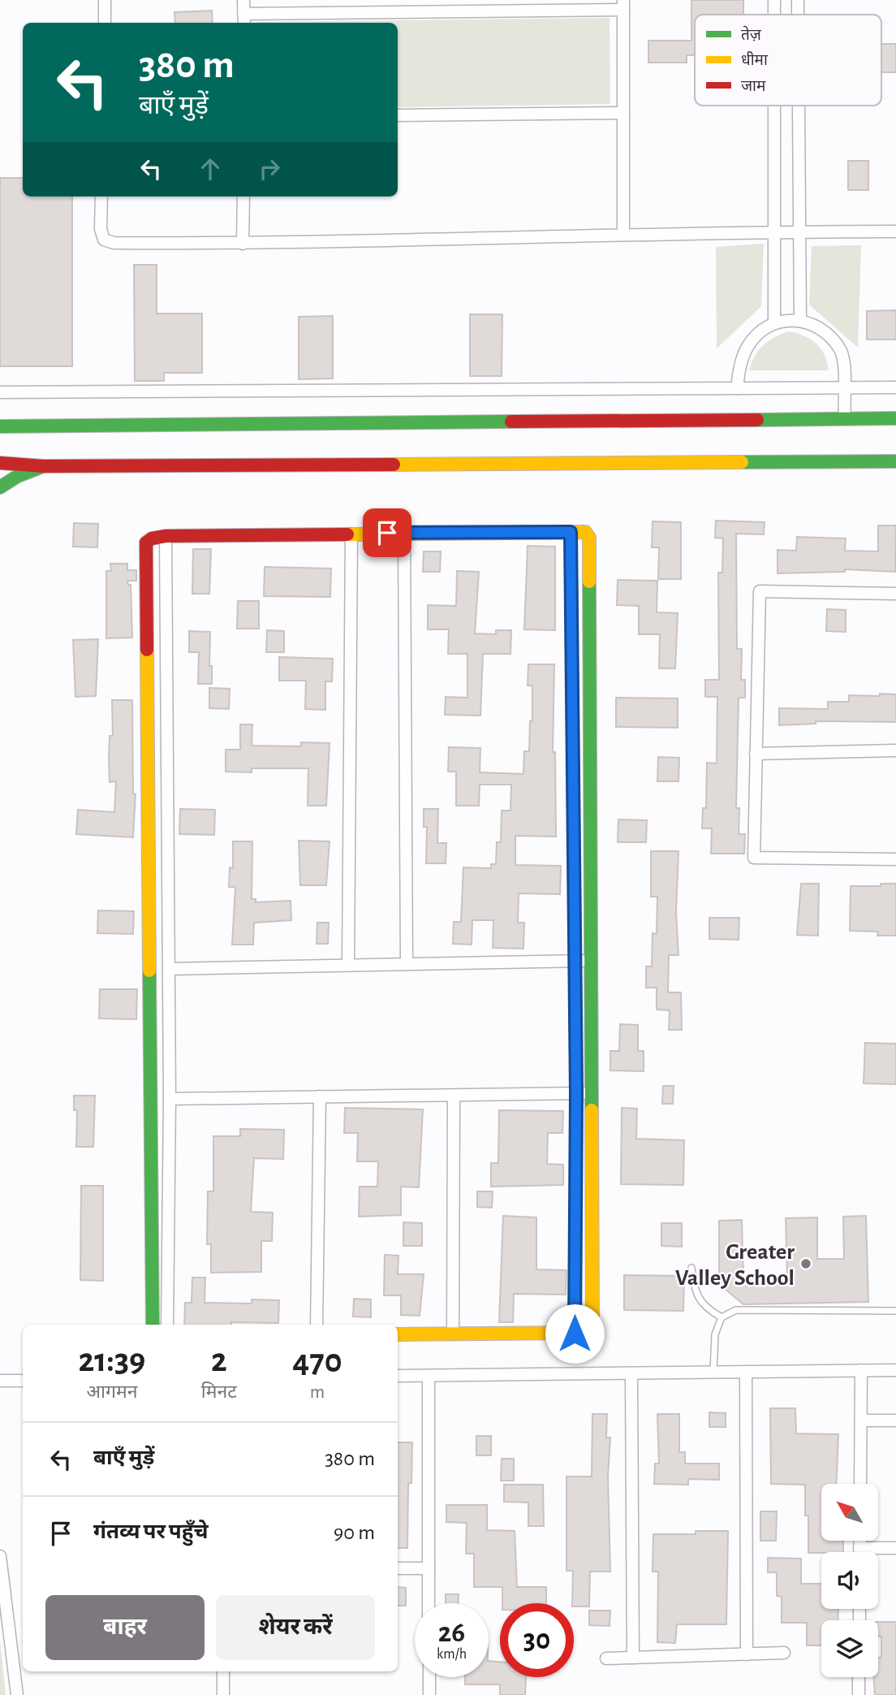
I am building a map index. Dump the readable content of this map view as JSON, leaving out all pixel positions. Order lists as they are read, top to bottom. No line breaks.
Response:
{"places":["Greater Valley School"],"legend":["तेज़","धीमा","जाम"],"north":"top left","page":{"turn":["380 m","बाएँ मुड़ें"],"eta":["21:39","आगमन","2","मिनट","470","m"],"list":[{"name":"बाएँ मुड़ें","value":"380 m"},{"name":"गंतव्य पर पहुँचे","value":"90 m"}],"buttons":["बाहर","शेयर करें"],"speed":"26 km/h","limit":"30"}}
